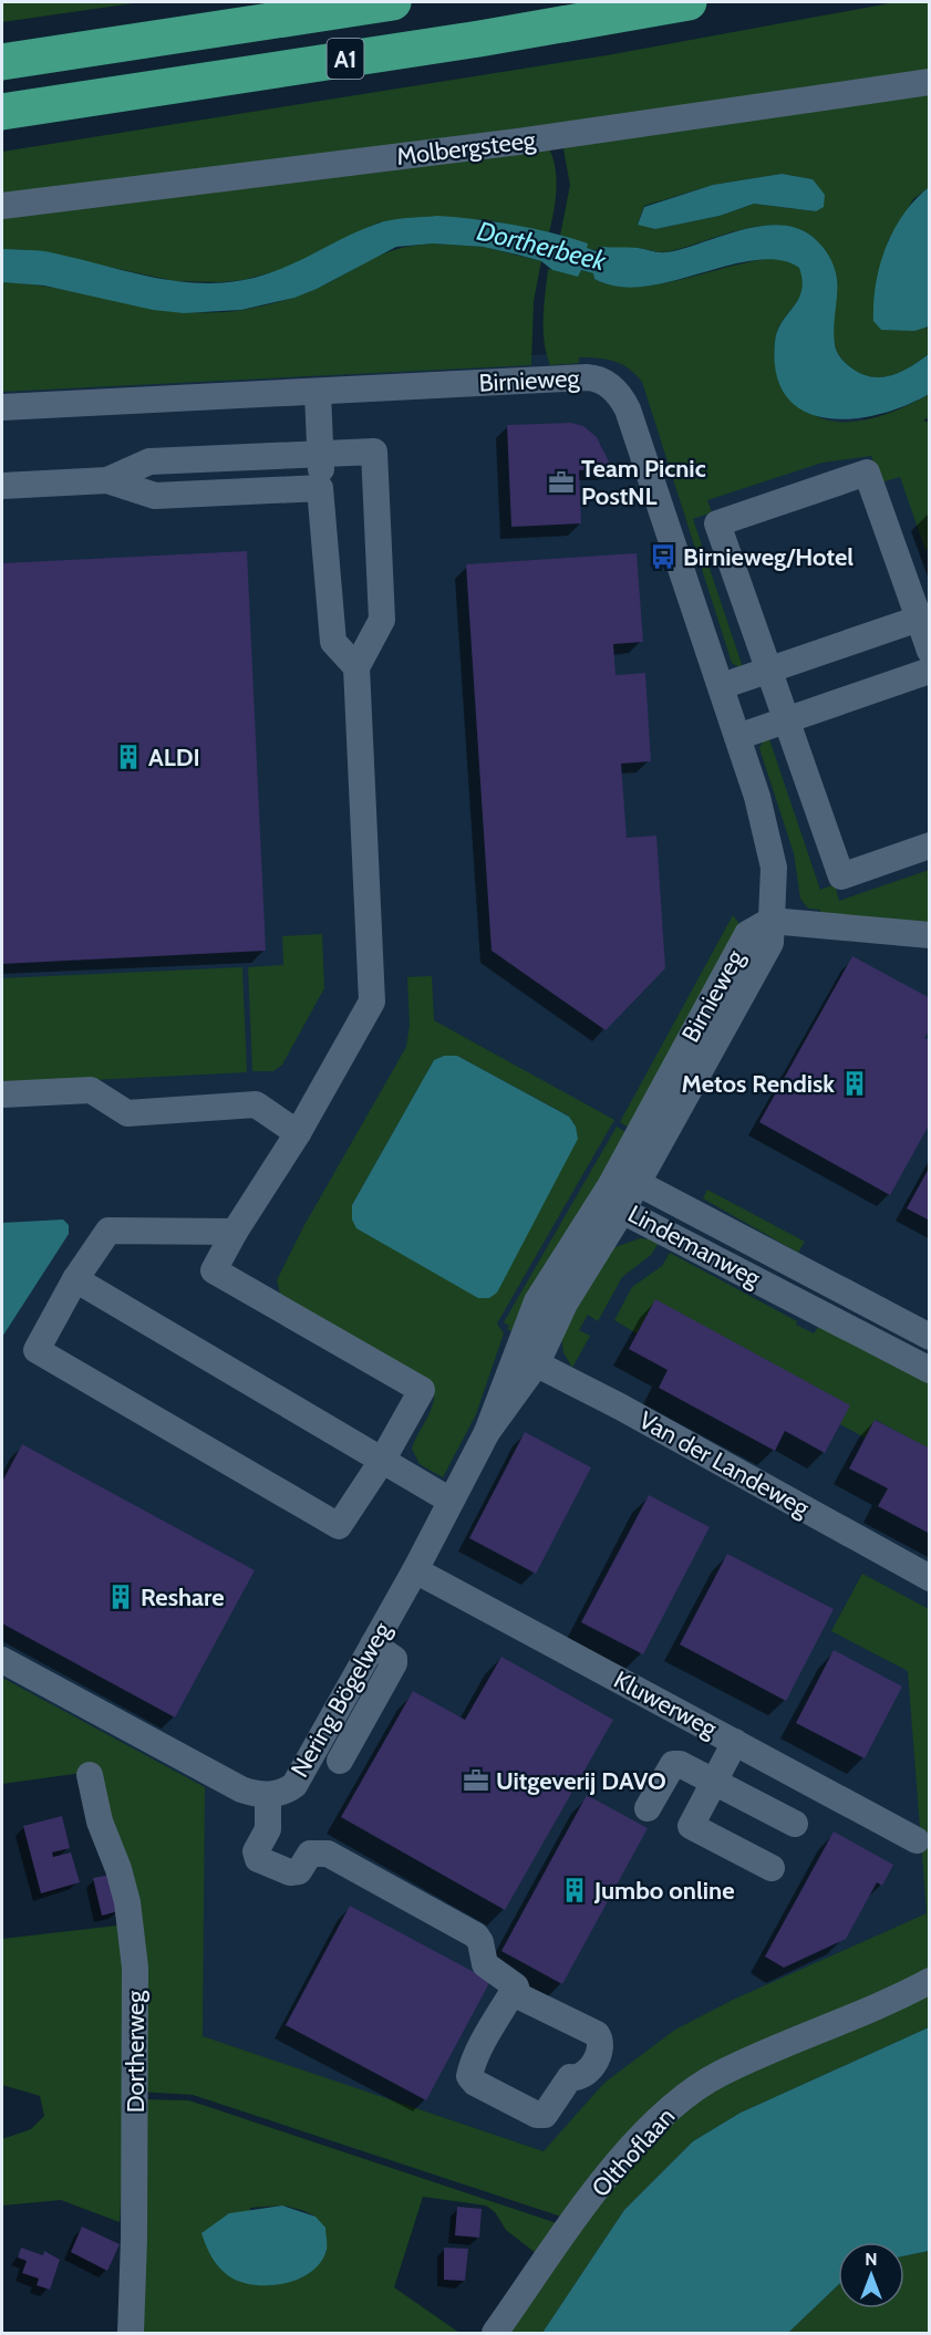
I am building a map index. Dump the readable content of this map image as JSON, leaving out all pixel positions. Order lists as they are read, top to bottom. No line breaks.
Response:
{"streets":{"highway":["A1"],"street":["Molbergsteeg","Birnieweg","Lindemanweg","Van der Landeweg","Nering Bögelweg","Kluwerweg","Dortherweg","Olthoflaan"]},"crossings":[["Birnieweg","Lindemanweg"],["Birnieweg","Nering Bögelweg"],["Lindemanweg","Nering Bögelweg"],["Van der Landeweg","Nering Bögelweg"],["Nering Bögelweg","Kluwerweg"]],"water":["Dortherbeek"],"places":{"office":["Team Picnic PostNL","Uitgeverij DAVO"],"bus stop":["Birnieweg/Hotel"],"building":["ALDI","Metos Rendisk","Reshare","Jumbo online"]},"north":"top"}
